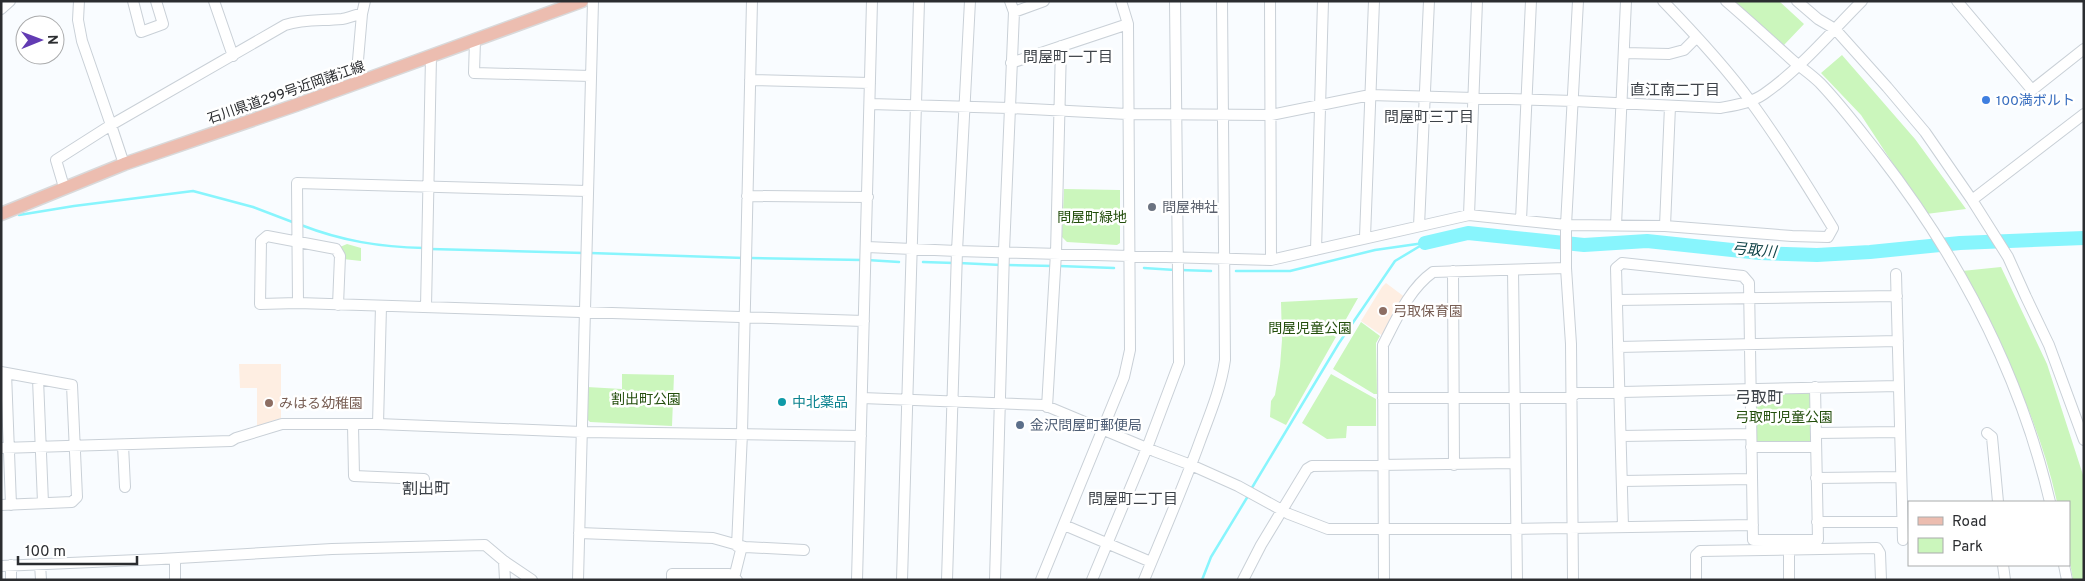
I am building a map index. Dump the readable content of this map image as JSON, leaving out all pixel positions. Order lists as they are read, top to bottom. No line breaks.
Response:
{"streets":{"main road":["石川県道299号近岡諸江線"]},"districts":["問屋町一丁目","直江南二丁目","問屋町三丁目","弓取町","割出町","問屋町二丁目"],"water":["弓取川"],"parks":["問屋町緑地","問屋児童公園","割出町公園","弓取町児童公園"],"places":["100満ボルト","問屋神社","弓取保育園","中北薬品","みはる幼稚園","金沢問屋町郵便局"],"legend":["Road","Park"],"scale_bar":"100 m","north":"right"}
